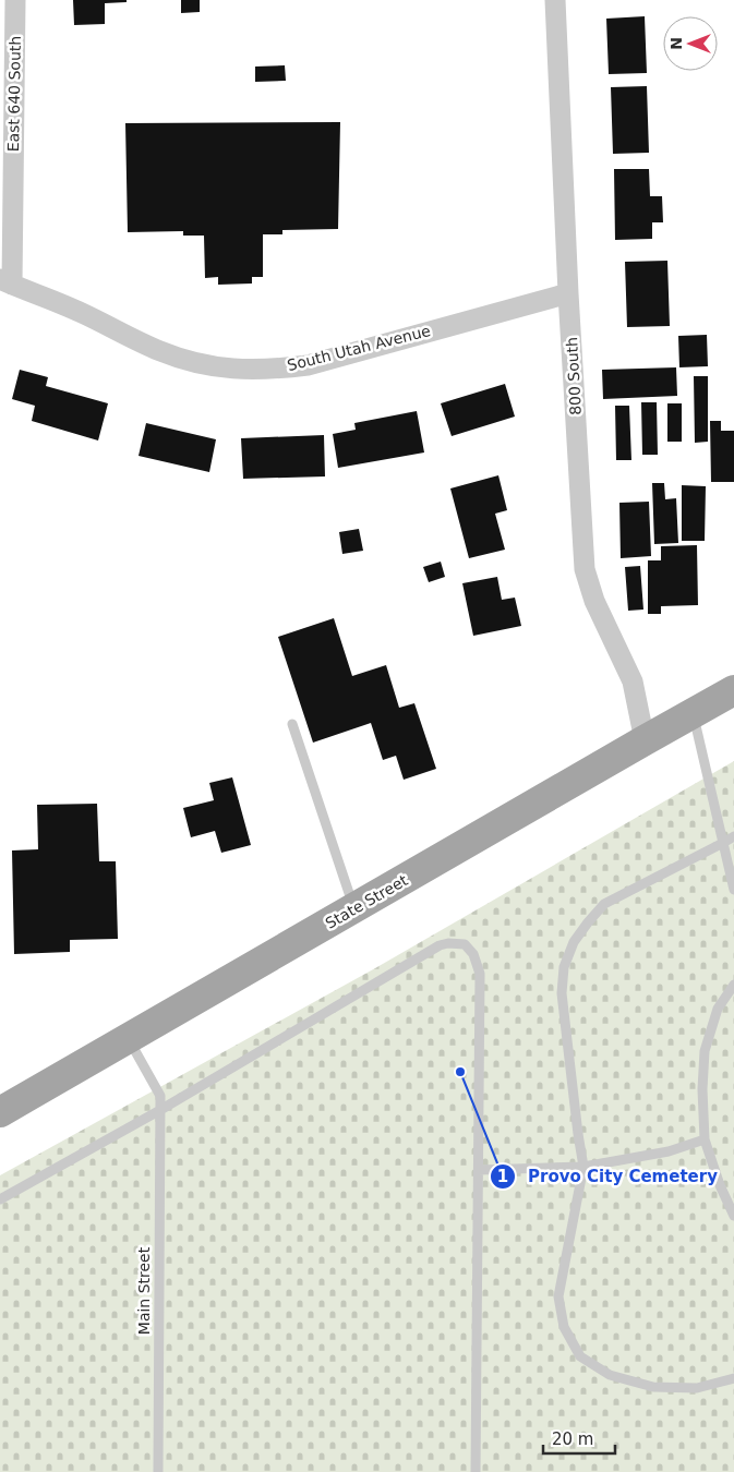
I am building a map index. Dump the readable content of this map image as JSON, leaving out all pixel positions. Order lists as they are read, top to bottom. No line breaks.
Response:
{"streets":{"main road":["State Street"],"street":["East 640 South","South Utah Avenue","800 South"],"lane":["Main Street"]},"crossings":[["East 640 South","South Utah Avenue"],["South Utah Avenue","800 South"],["800 South","State Street"],["State Street","Main Street"]],"places":["Provo City Cemetery"],"scale_bar":"20 m","north":"left"}
